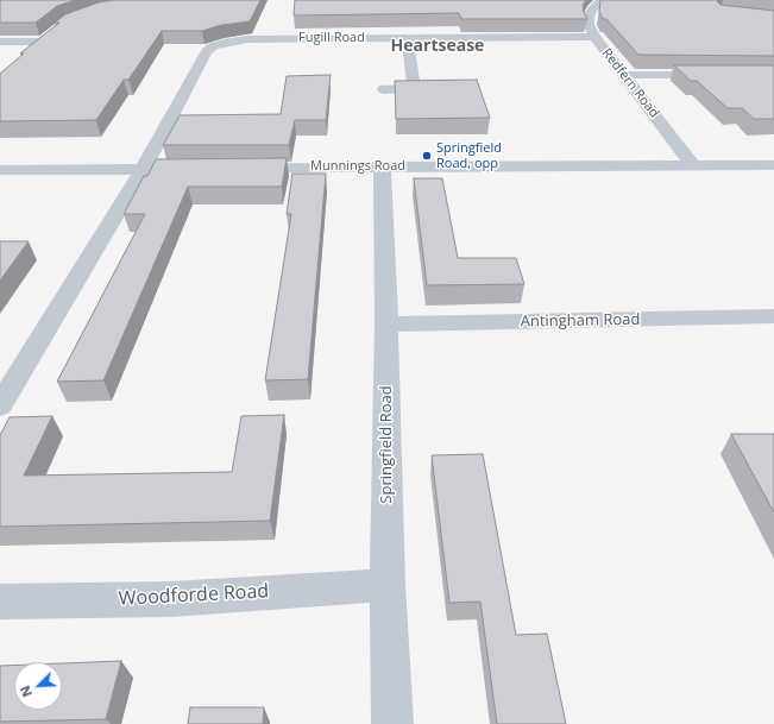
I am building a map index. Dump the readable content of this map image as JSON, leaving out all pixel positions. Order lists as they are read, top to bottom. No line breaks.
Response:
{"streets":{"street":["Fugill Road","Redfern Road","Munnings Road","Antingham Road","Springfield Road","Woodforde Road"]},"crossings":[["Fugill Road","Redfern Road"],["Redfern Road","Munnings Road"],["Munnings Road","Springfield Road"],["Antingham Road","Springfield Road"],["Springfield Road","Woodforde Road"]],"districts":["Heartsease"],"places":["Springfield Road, opp"],"north":"bottom left"}
